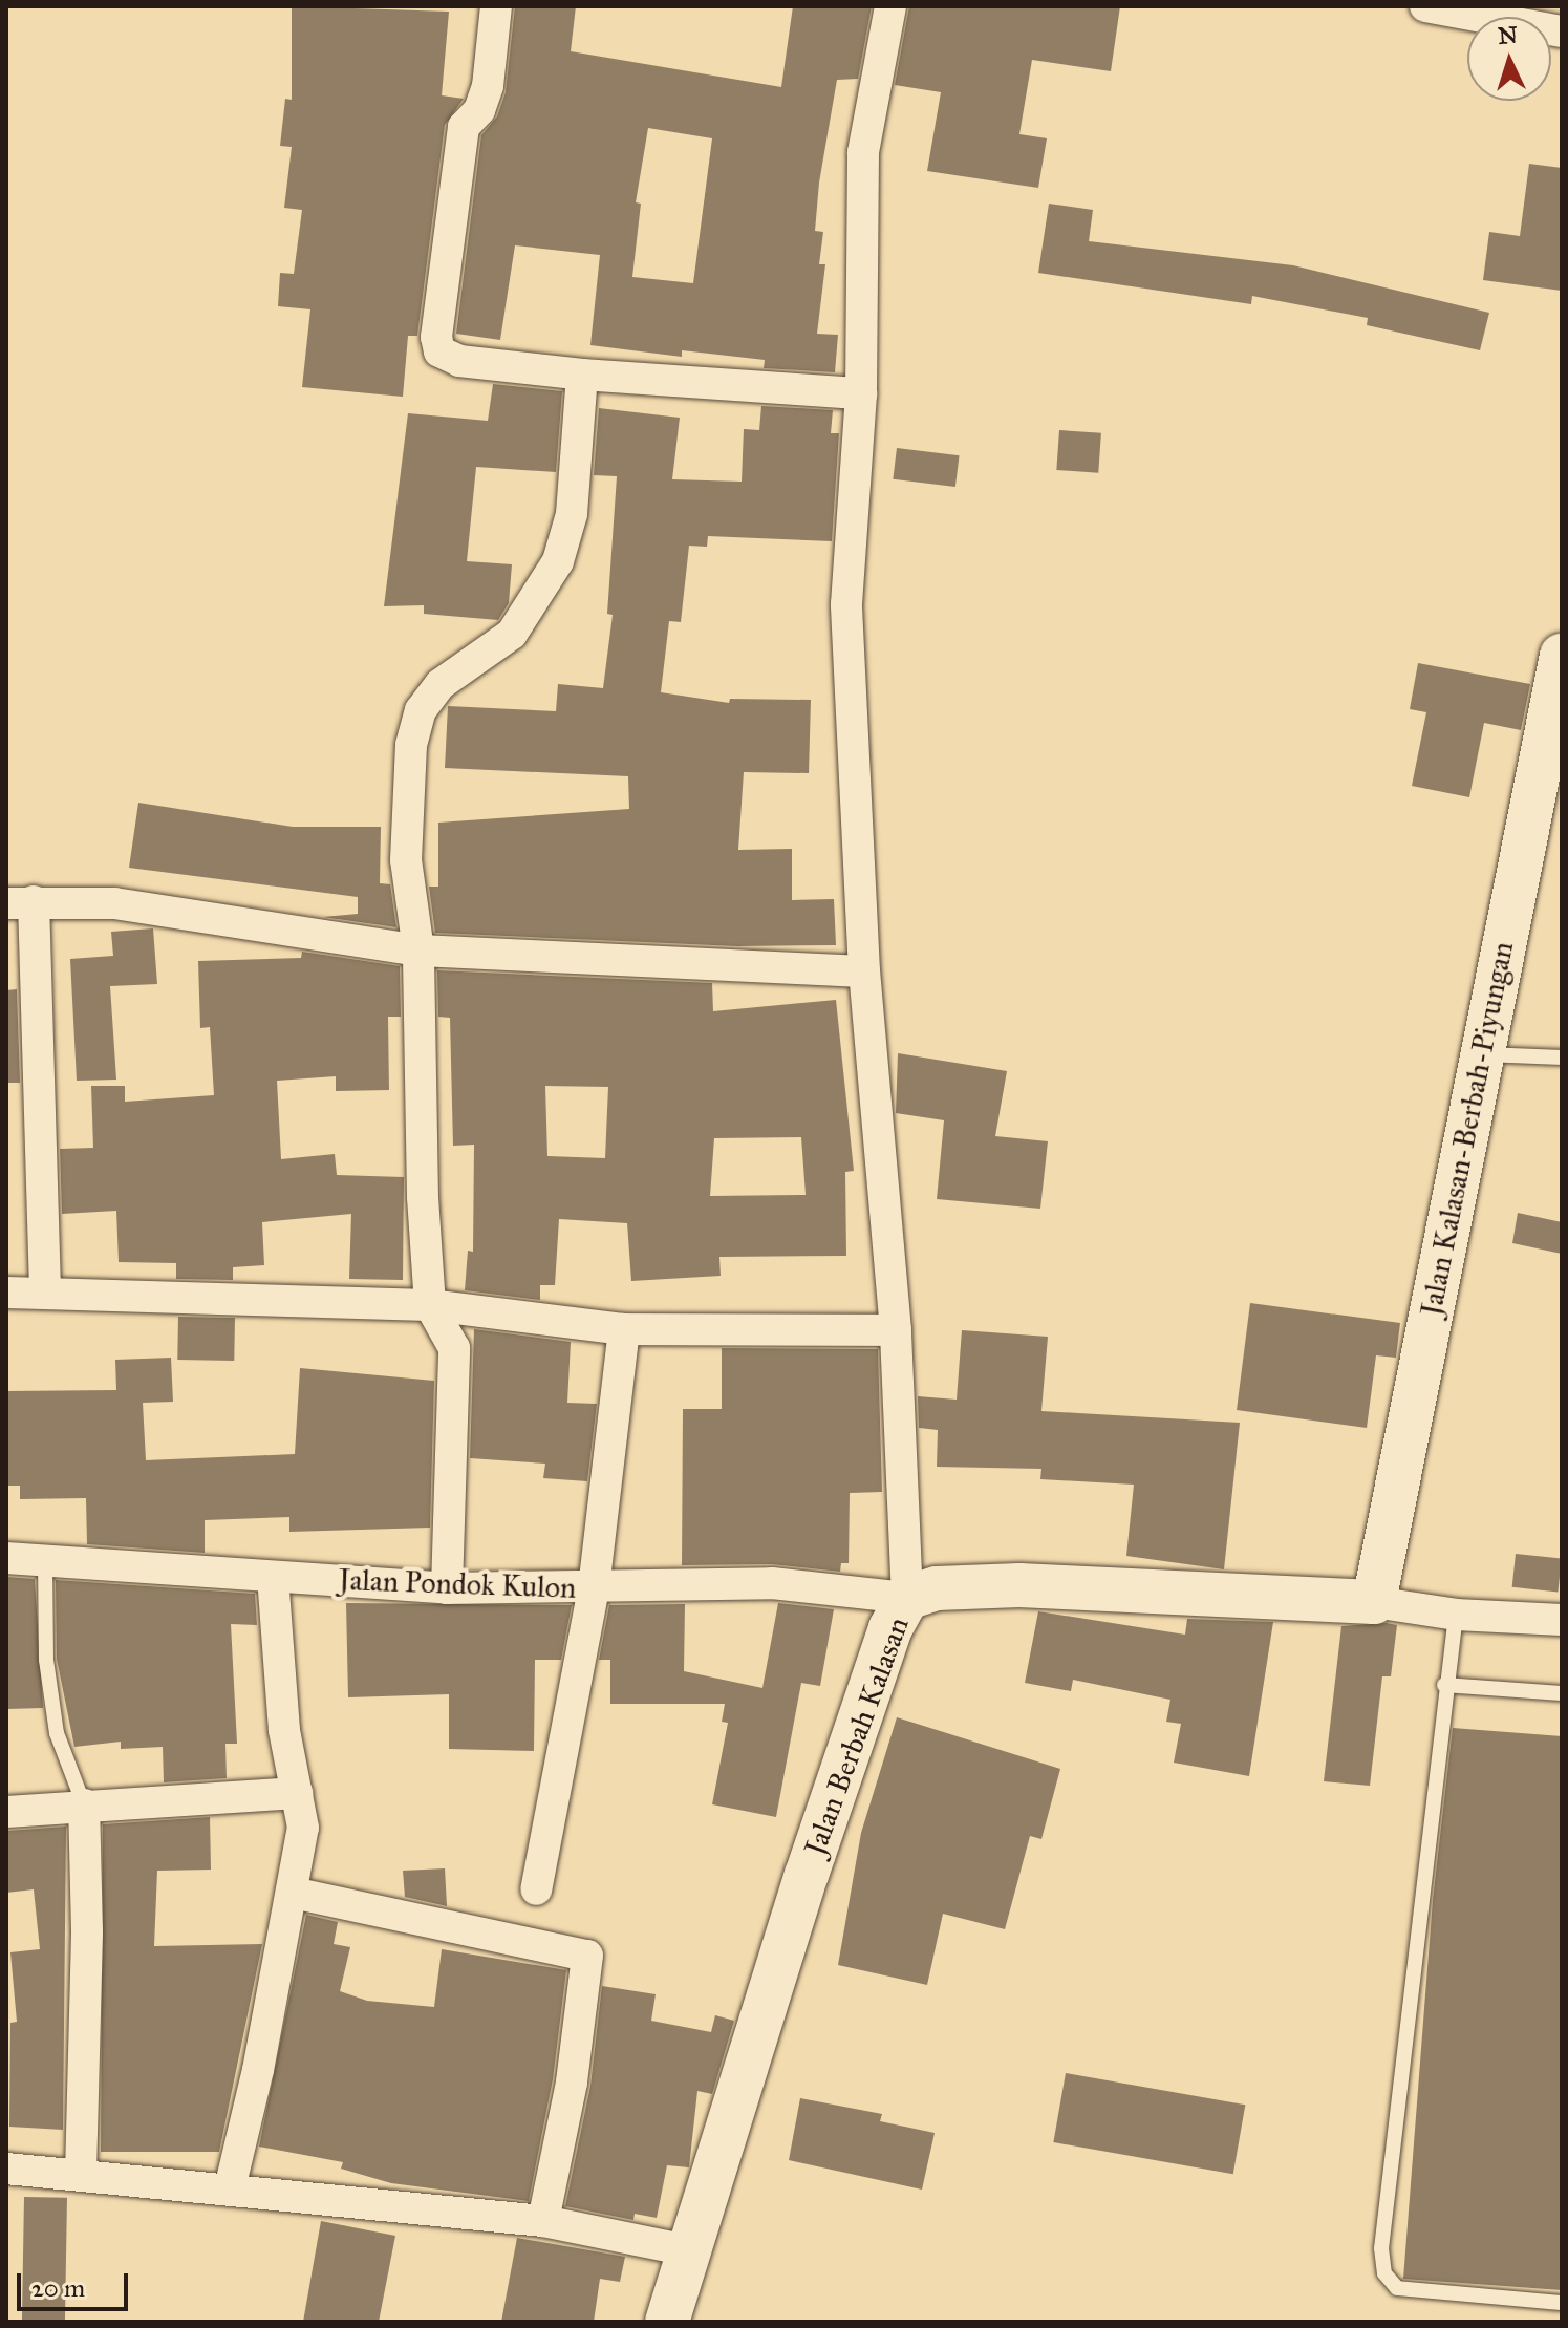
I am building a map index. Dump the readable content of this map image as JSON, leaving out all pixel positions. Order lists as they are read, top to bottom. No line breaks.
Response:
{"streets":{"street":["Jalan Kalasan-Berbah-Piyungan","Jalan Pondok Kulon","Jalan Berbah Kalasan"]},"crossings":[["Jalan Kalasan-Berbah-Piyungan","Jalan Berbah Kalasan"],["Jalan Pondok Kulon","Jalan Berbah Kalasan"]],"scale_bar":"20 m","north":"top"}
